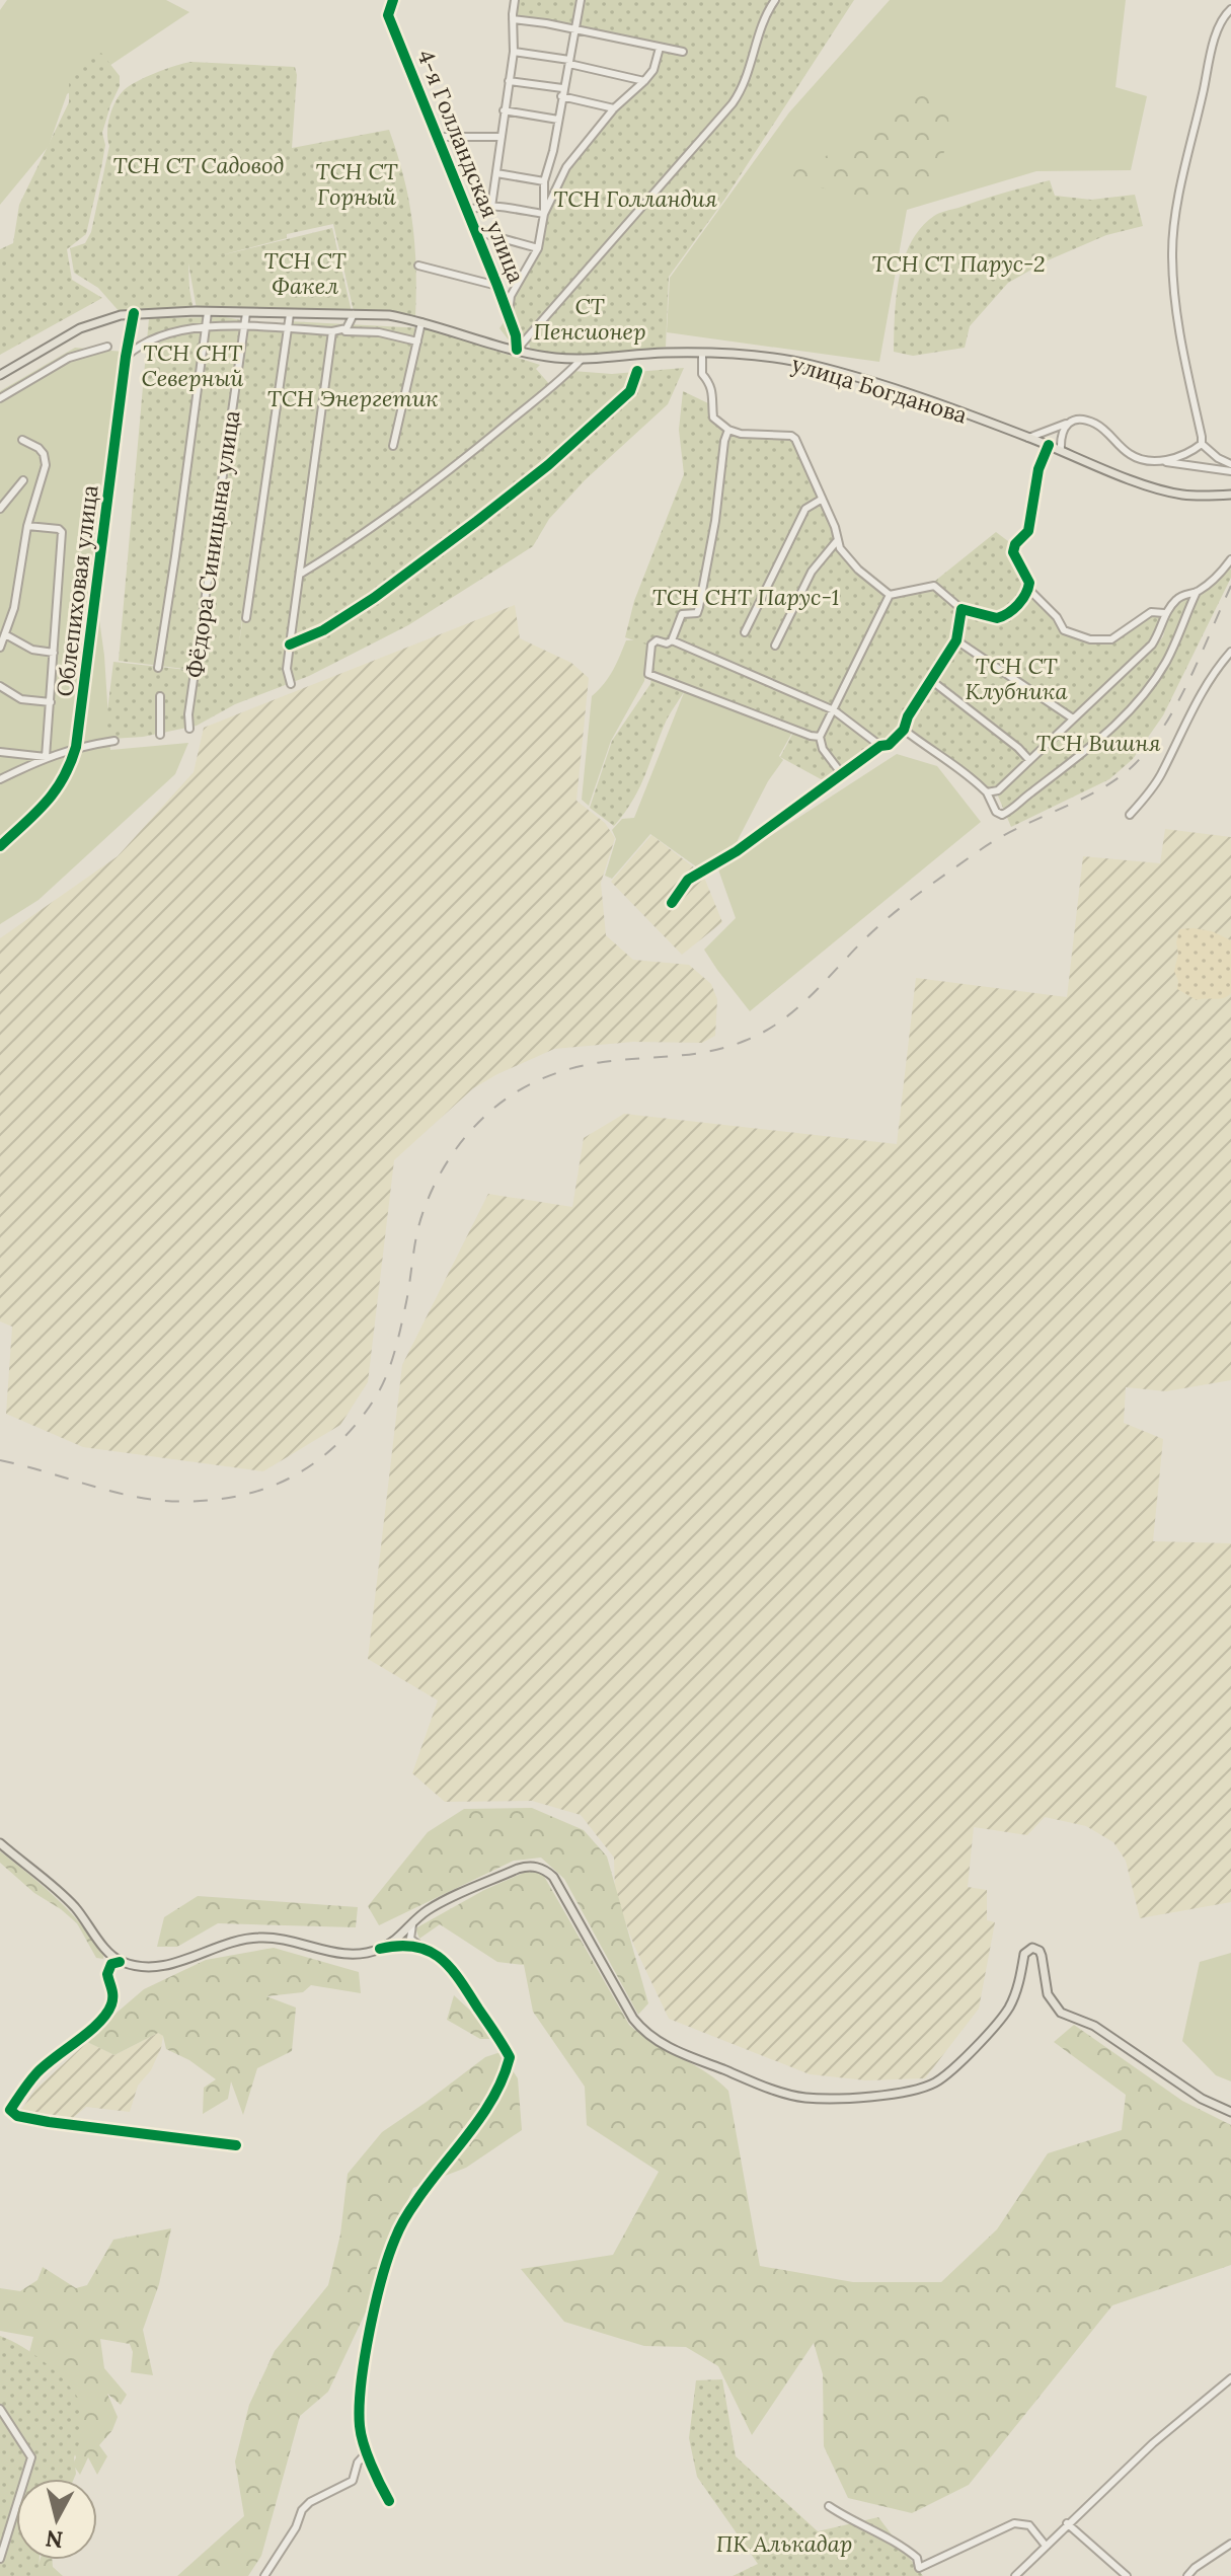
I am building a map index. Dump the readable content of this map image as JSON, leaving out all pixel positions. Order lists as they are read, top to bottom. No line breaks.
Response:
{"streets":{"main road":["улица Богданова"],"street":["4-я Голландская улица","Фёдора Синицына улица","Облепиховая улица"]},"crossings":[["4-я Голландская улица","улица Богданова"],["улица Богданова","Фёдора Синицына улица"],["улица Богданова","Облепиховая улица"]],"parks":["ТСН СТ Садовод","ТСН СТ Горный","ТСН Голландия","ТСН СТ Факел","ТСН СТ Парус-2","СТ Пенсионер","ТСН СНТ Северный","ТСН Энергетик","ТСН СНТ Парус-1","ТСН СТ Клубника","ТСН Вишня","ПК Алькадар"],"north":"bottom"}
